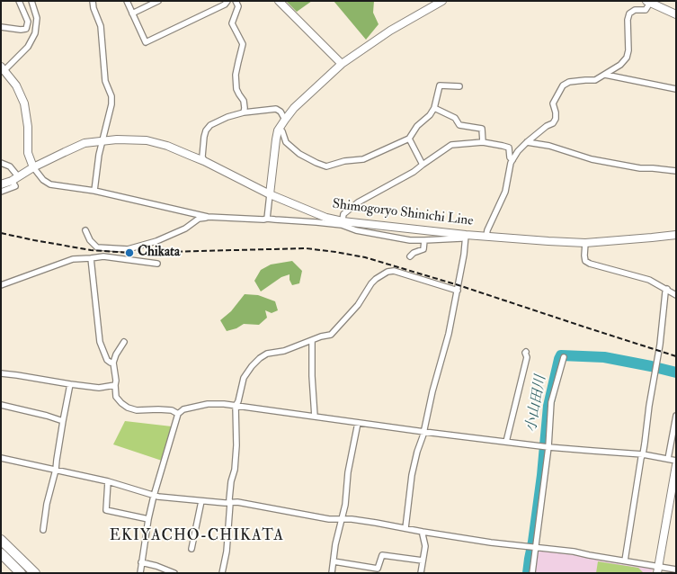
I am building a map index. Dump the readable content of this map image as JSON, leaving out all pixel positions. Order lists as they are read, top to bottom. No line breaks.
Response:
{"streets":{"main road":["Shimogoryo Shinichi Line"]},"districts":["EKIYACHO-CHIKATA"],"water":["小山田川"],"places":["Chikata"]}
